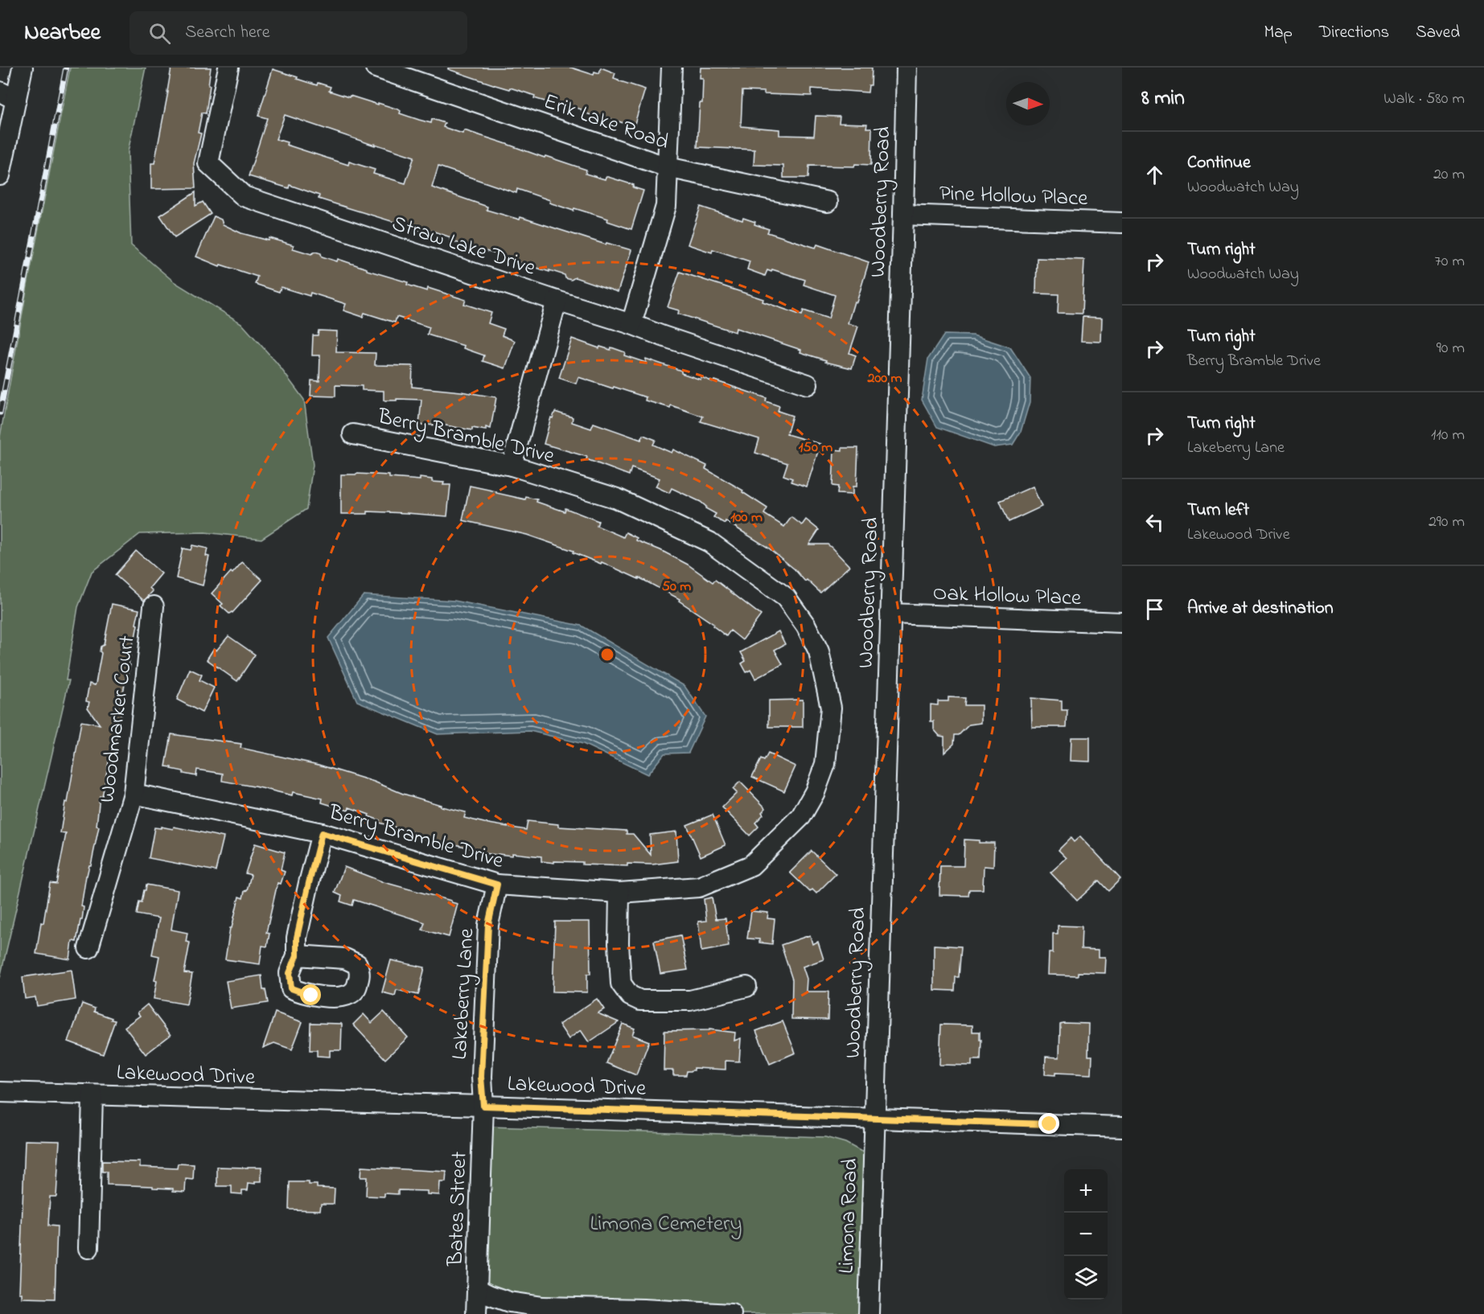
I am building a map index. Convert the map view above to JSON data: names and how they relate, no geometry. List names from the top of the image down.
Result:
{
  "streets": {
    "street": [
      "Erik Lake Road",
      "Pine Hollow Place",
      "Woodberry Road",
      "Straw Lake Drive",
      "Berry Bramble Drive",
      "Oak Hollow Place",
      "Woodmarker Court",
      "Lakeberry Lane",
      "Lakewood Drive",
      "Bates Street",
      "Limona Road"
    ]
  },
  "crossings": [
    ["Pine Hollow Place", "Woodberry Road"],
    ["Woodberry Road", "Oak Hollow Place"],
    ["Woodberry Road", "Lakewood Drive"],
    ["Woodberry Road", "Limona Road"],
    ["Berry Bramble Drive", "Woodmarker Court"],
    ["Berry Bramble Drive", "Lakeberry Lane"],
    ["Lakeberry Lane", "Lakewood Drive"],
    ["Lakeberry Lane", "Bates Street"],
    ["Lakewood Drive", "Bates Street"],
    ["Lakewood Drive", "Limona Road"]
  ],
  "parks": ["Limona Cemetery"],
  "north": "right",
  "page": {
    "header": "Nearbee",
    "search": "Search here",
    "nav": ["Map", "Directions", "Saved"],
    "heading": ["8 min", "Walk · 580 m"],
    "list": [
      ["Continue", "Woodwatch Way", "20 m"],
      ["Turn right", "Woodwatch Way", "70 m"],
      ["Turn right", "Berry Bramble Drive", "90 m"],
      ["Turn right", "Lakeberry Lane", "110 m"],
      ["Turn left", "Lakewood Drive", "290 m"],
      "Arrive at destination"
    ],
    "map_buttons": ["+", "−"]
  },
  "rings": [
    "200 m",
    "150 m",
    "100 m",
    "50 m"
  ]
}
